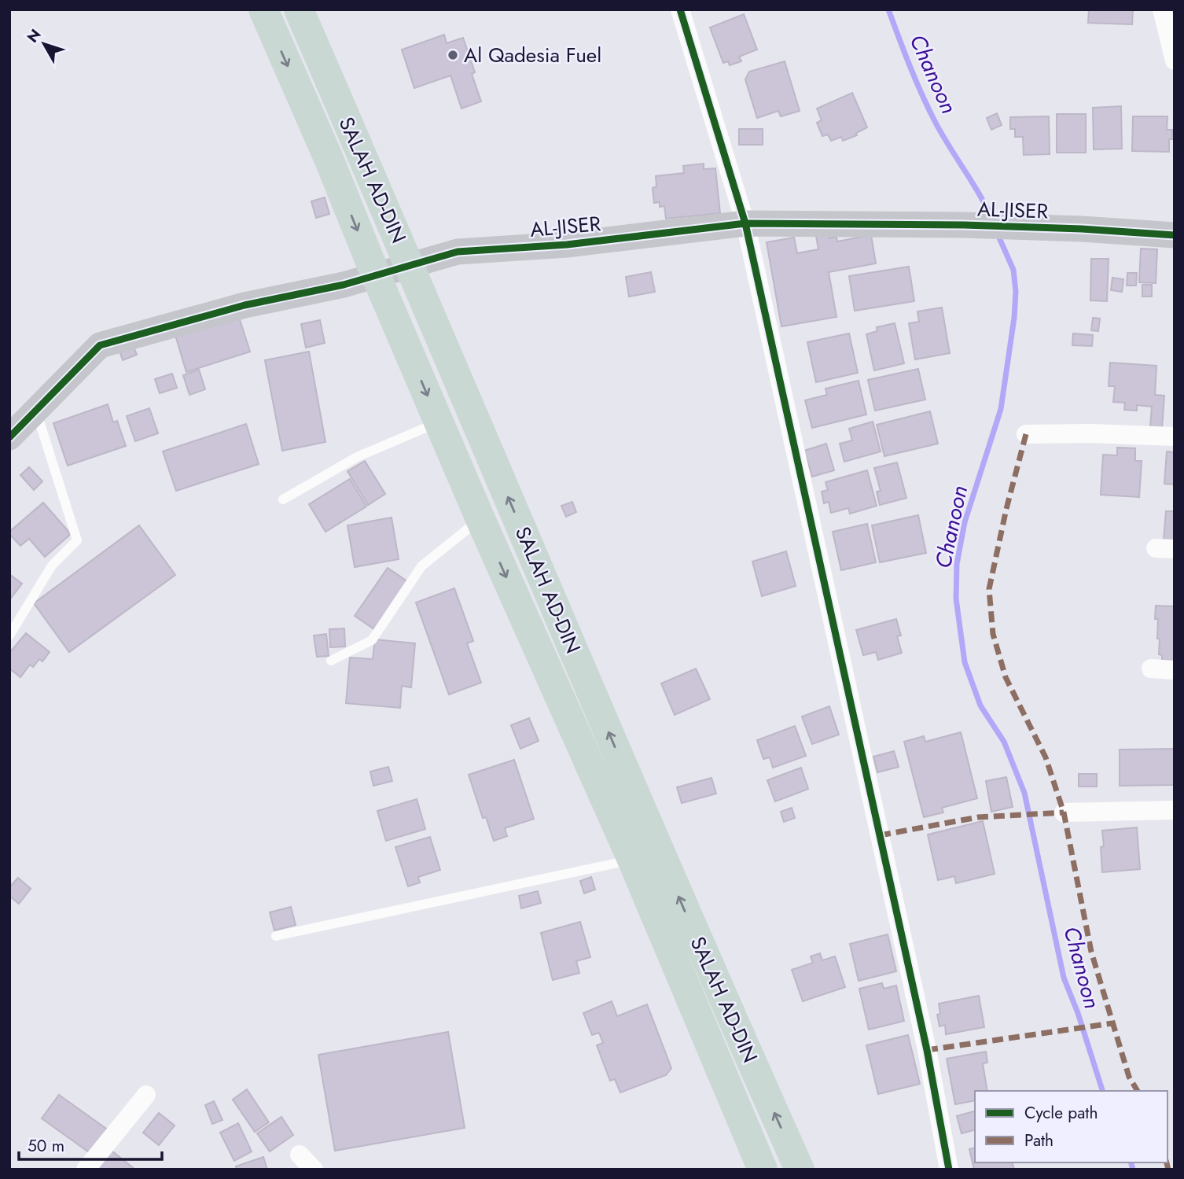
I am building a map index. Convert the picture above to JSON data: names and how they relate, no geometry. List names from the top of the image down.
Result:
{
  "streets": {
    "highway": ["SALAH AD-DIN"],
    "street": ["AL-JISER"]
  },
  "crossings": [
    ["SALAH AD-DIN", "AL-JISER"]
  ],
  "water": ["Chanoon"],
  "places": ["Al Qadesia Fuel"],
  "legend": ["Cycle path", "Path"],
  "scale_bar": "50 m",
  "north": "top left"
}
